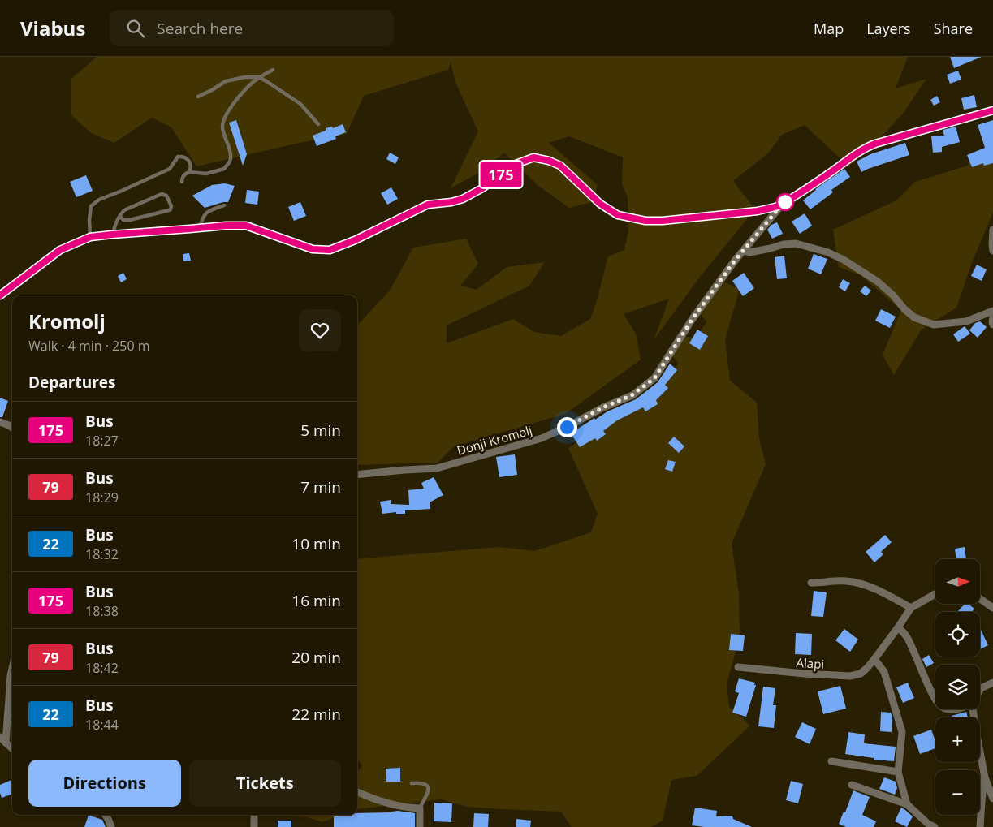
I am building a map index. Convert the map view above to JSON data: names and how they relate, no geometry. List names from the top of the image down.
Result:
{
  "streets": {
    "street": ["Donji Kromolj", "Alapi"]
  },
  "lines": ["bus line 175"],
  "north": "right",
  "page": {
    "header": "Viabus",
    "search": "Search here",
    "nav": ["Map", "Layers", "Share"],
    "on_map": "175",
    "heading": [
      ["Kromolj", "Walk · 4 min · 250 m"],
      "Departures"
    ],
    "list": [
      {
        "mark": "175",
        "name": "Bus",
        "note": "18:27",
        "value": "5 min"
      },
      {
        "mark": "79",
        "name": "Bus",
        "note": "18:29",
        "value": "7 min"
      },
      {
        "mark": "22",
        "name": "Bus",
        "note": "18:32",
        "value": "10 min"
      },
      {
        "mark": "175",
        "name": "Bus",
        "note": "18:38",
        "value": "16 min"
      },
      {
        "mark": "79",
        "name": "Bus",
        "note": "18:42",
        "value": "20 min"
      },
      {
        "mark": "22",
        "name": "Bus",
        "note": "18:44",
        "value": "22 min"
      }
    ],
    "map_buttons": ["+", "−"],
    "buttons": ["Directions", "Tickets"]
  }
}
